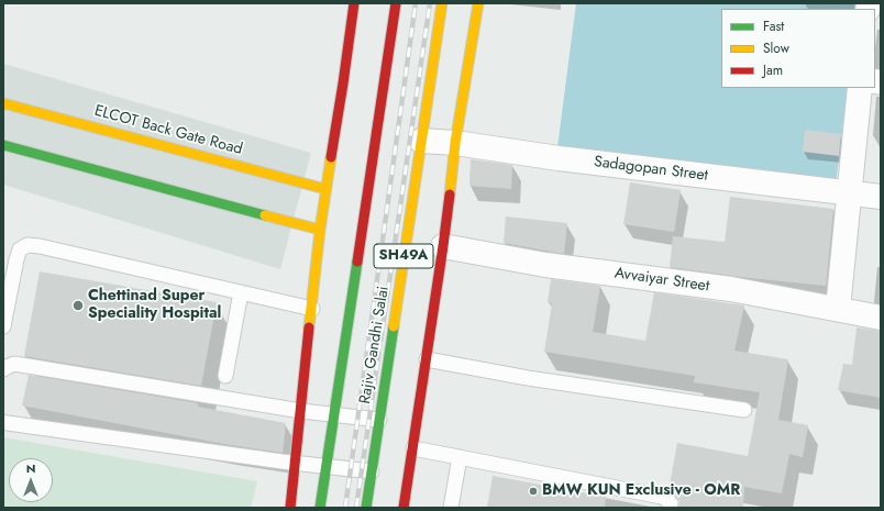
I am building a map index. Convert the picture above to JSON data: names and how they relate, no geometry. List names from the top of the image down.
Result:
{
  "streets": {
    "street": [
      "ELCOT Back Gate Road",
      "Sadagopan Street",
      "SH49A",
      "Avvaiyar Street",
      "Rajiv Gandhi Salai"
    ]
  },
  "crossings": [
    ["Sadagopan Street", "Rajiv Gandhi Salai"]
  ],
  "places": ["Chettinad Super Speciality Hospital", "BMW KUN Exclusive - OMR"],
  "legend": ["Fast", "Slow", "Jam"],
  "north": "top"
}
